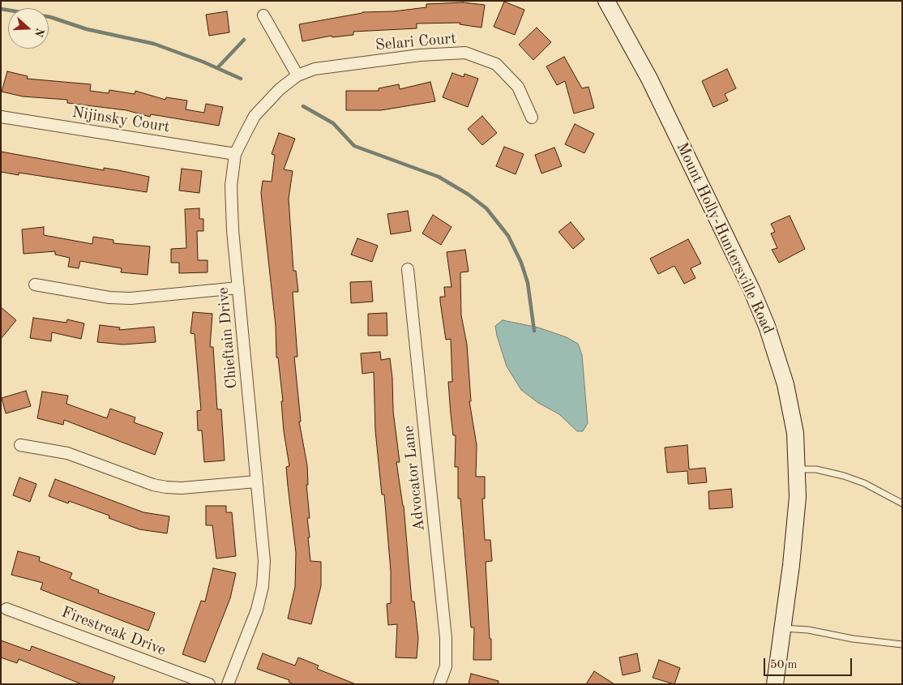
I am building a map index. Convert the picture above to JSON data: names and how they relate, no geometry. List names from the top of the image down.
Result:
{
  "streets": {
    "main road": ["Mount Holly-Huntersville Road"],
    "street": [
      "Selari Court",
      "Nijinsky Court",
      "Chieftain Drive",
      "Advocator Lane",
      "Firestreak Drive"
    ]
  },
  "crossings": [
    ["Selari Court", "Chieftain Drive"],
    ["Nijinsky Court", "Chieftain Drive"]
  ],
  "scale_bar": "50 m",
  "north": "right"
}
